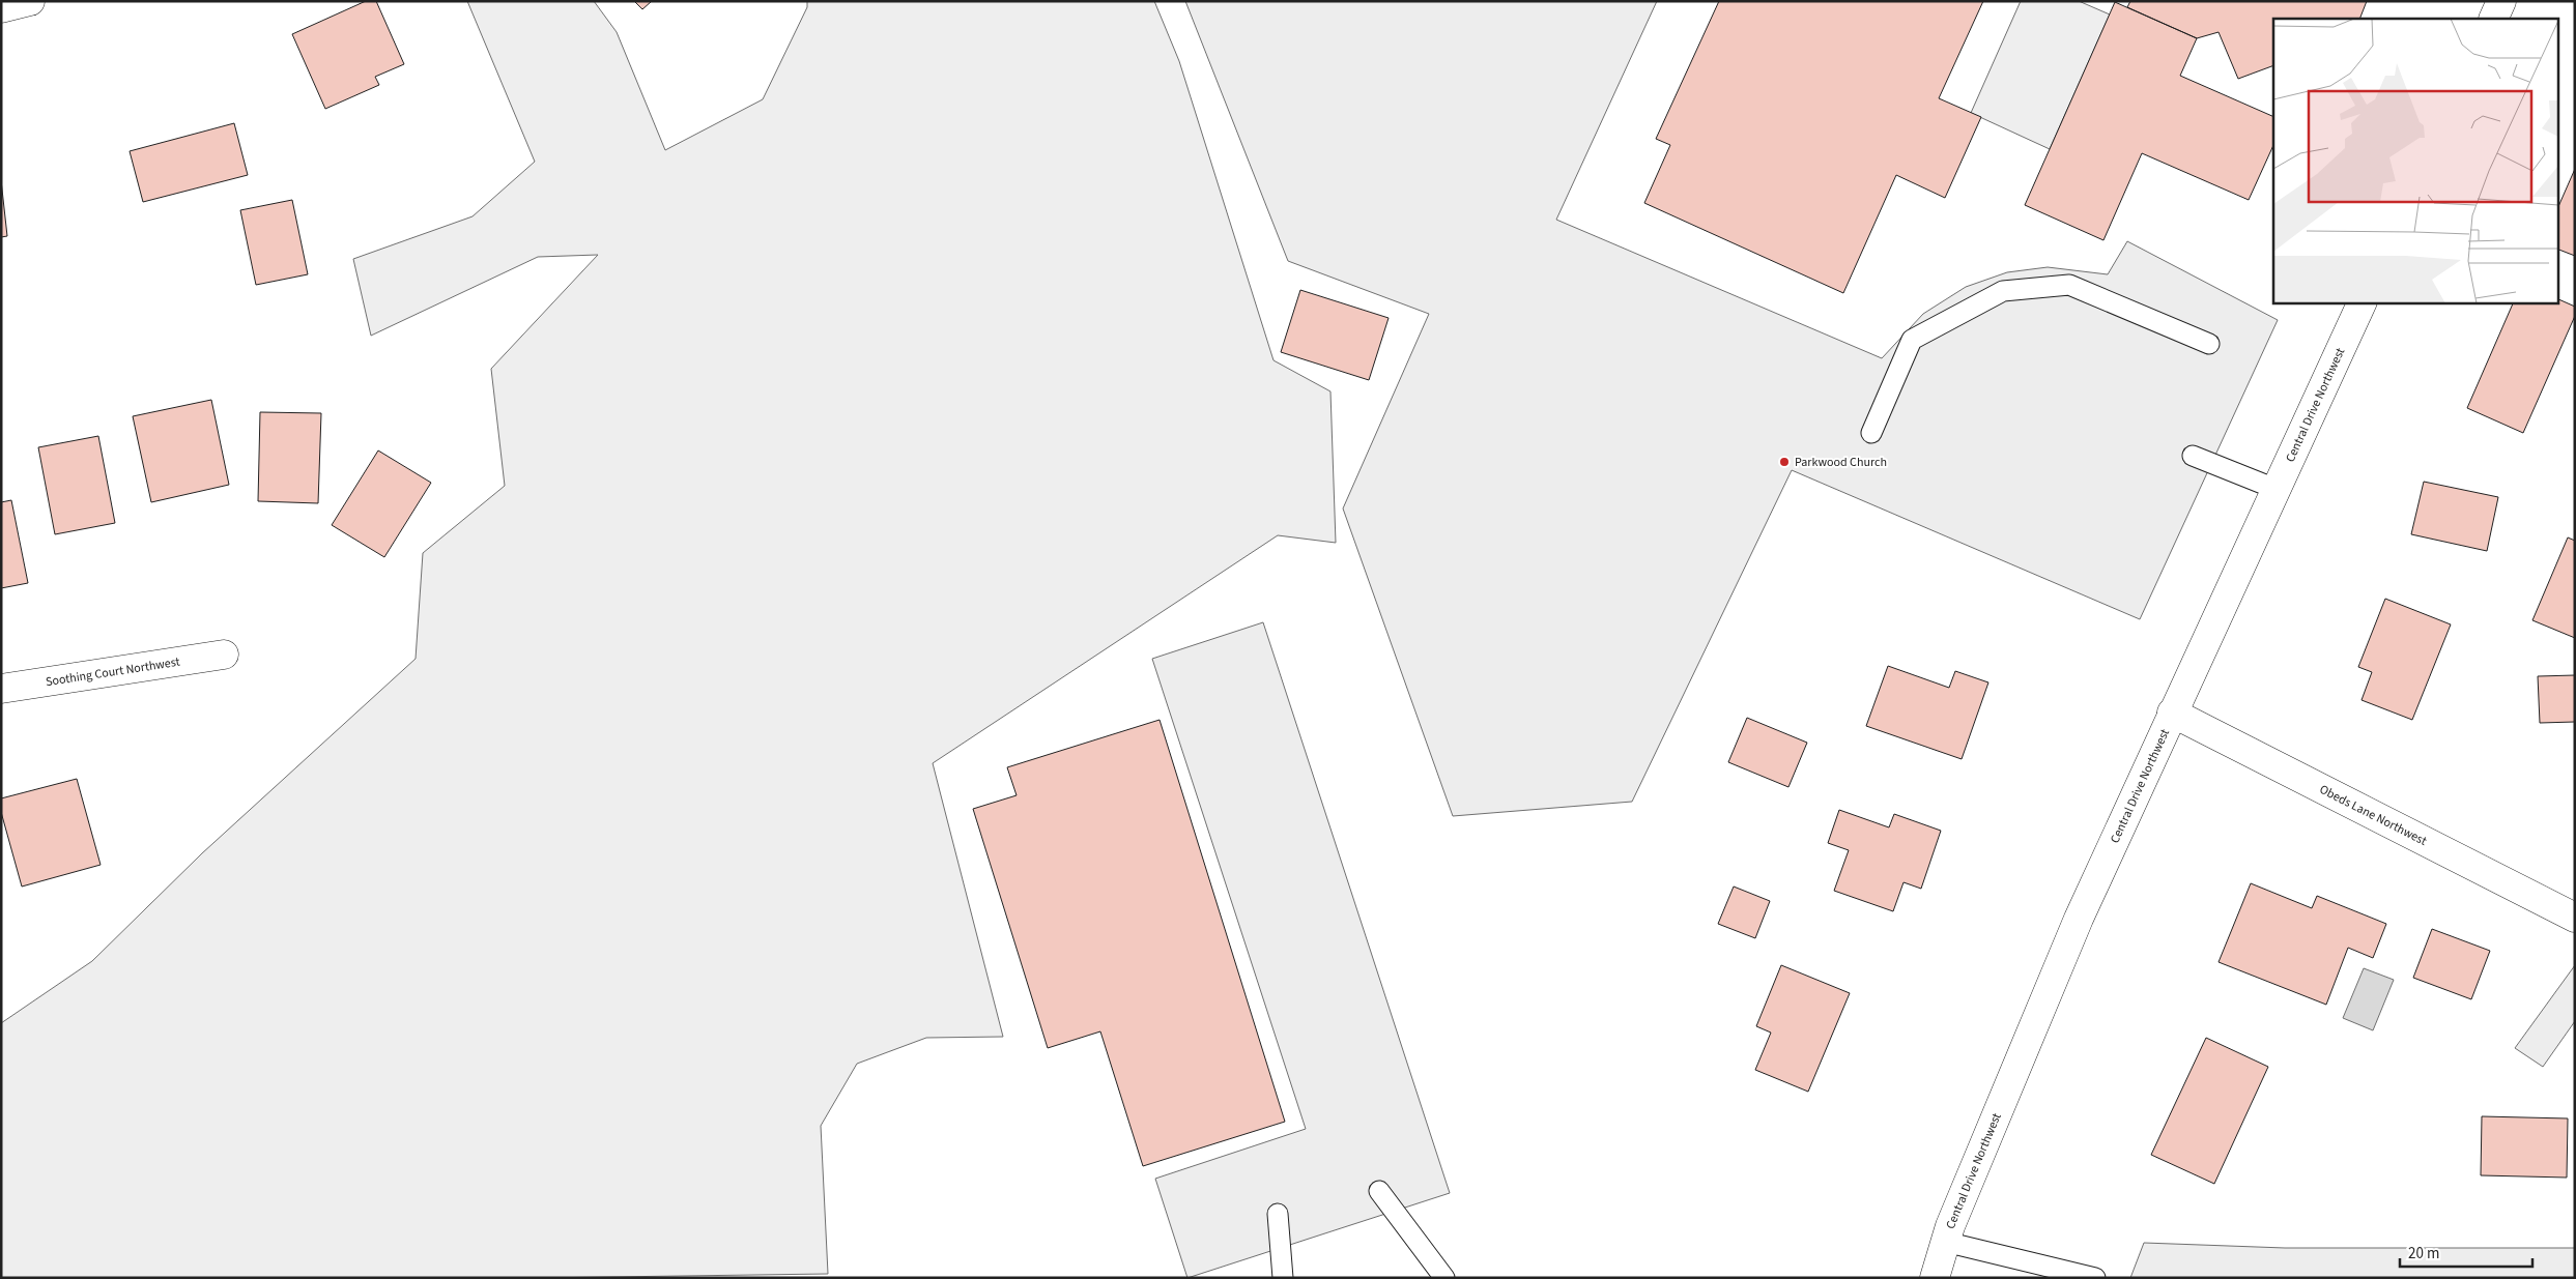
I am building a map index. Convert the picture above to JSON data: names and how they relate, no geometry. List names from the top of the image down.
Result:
{
  "streets": {
    "street": ["Central Drive Northwest", "Soothing Court Northwest", "Obeds Lane Northwest"]
  },
  "crossings": [
    ["Central Drive Northwest", "Obeds Lane Northwest"]
  ],
  "places": ["Parkwood Church"],
  "scale_bar": "20 m"
}
